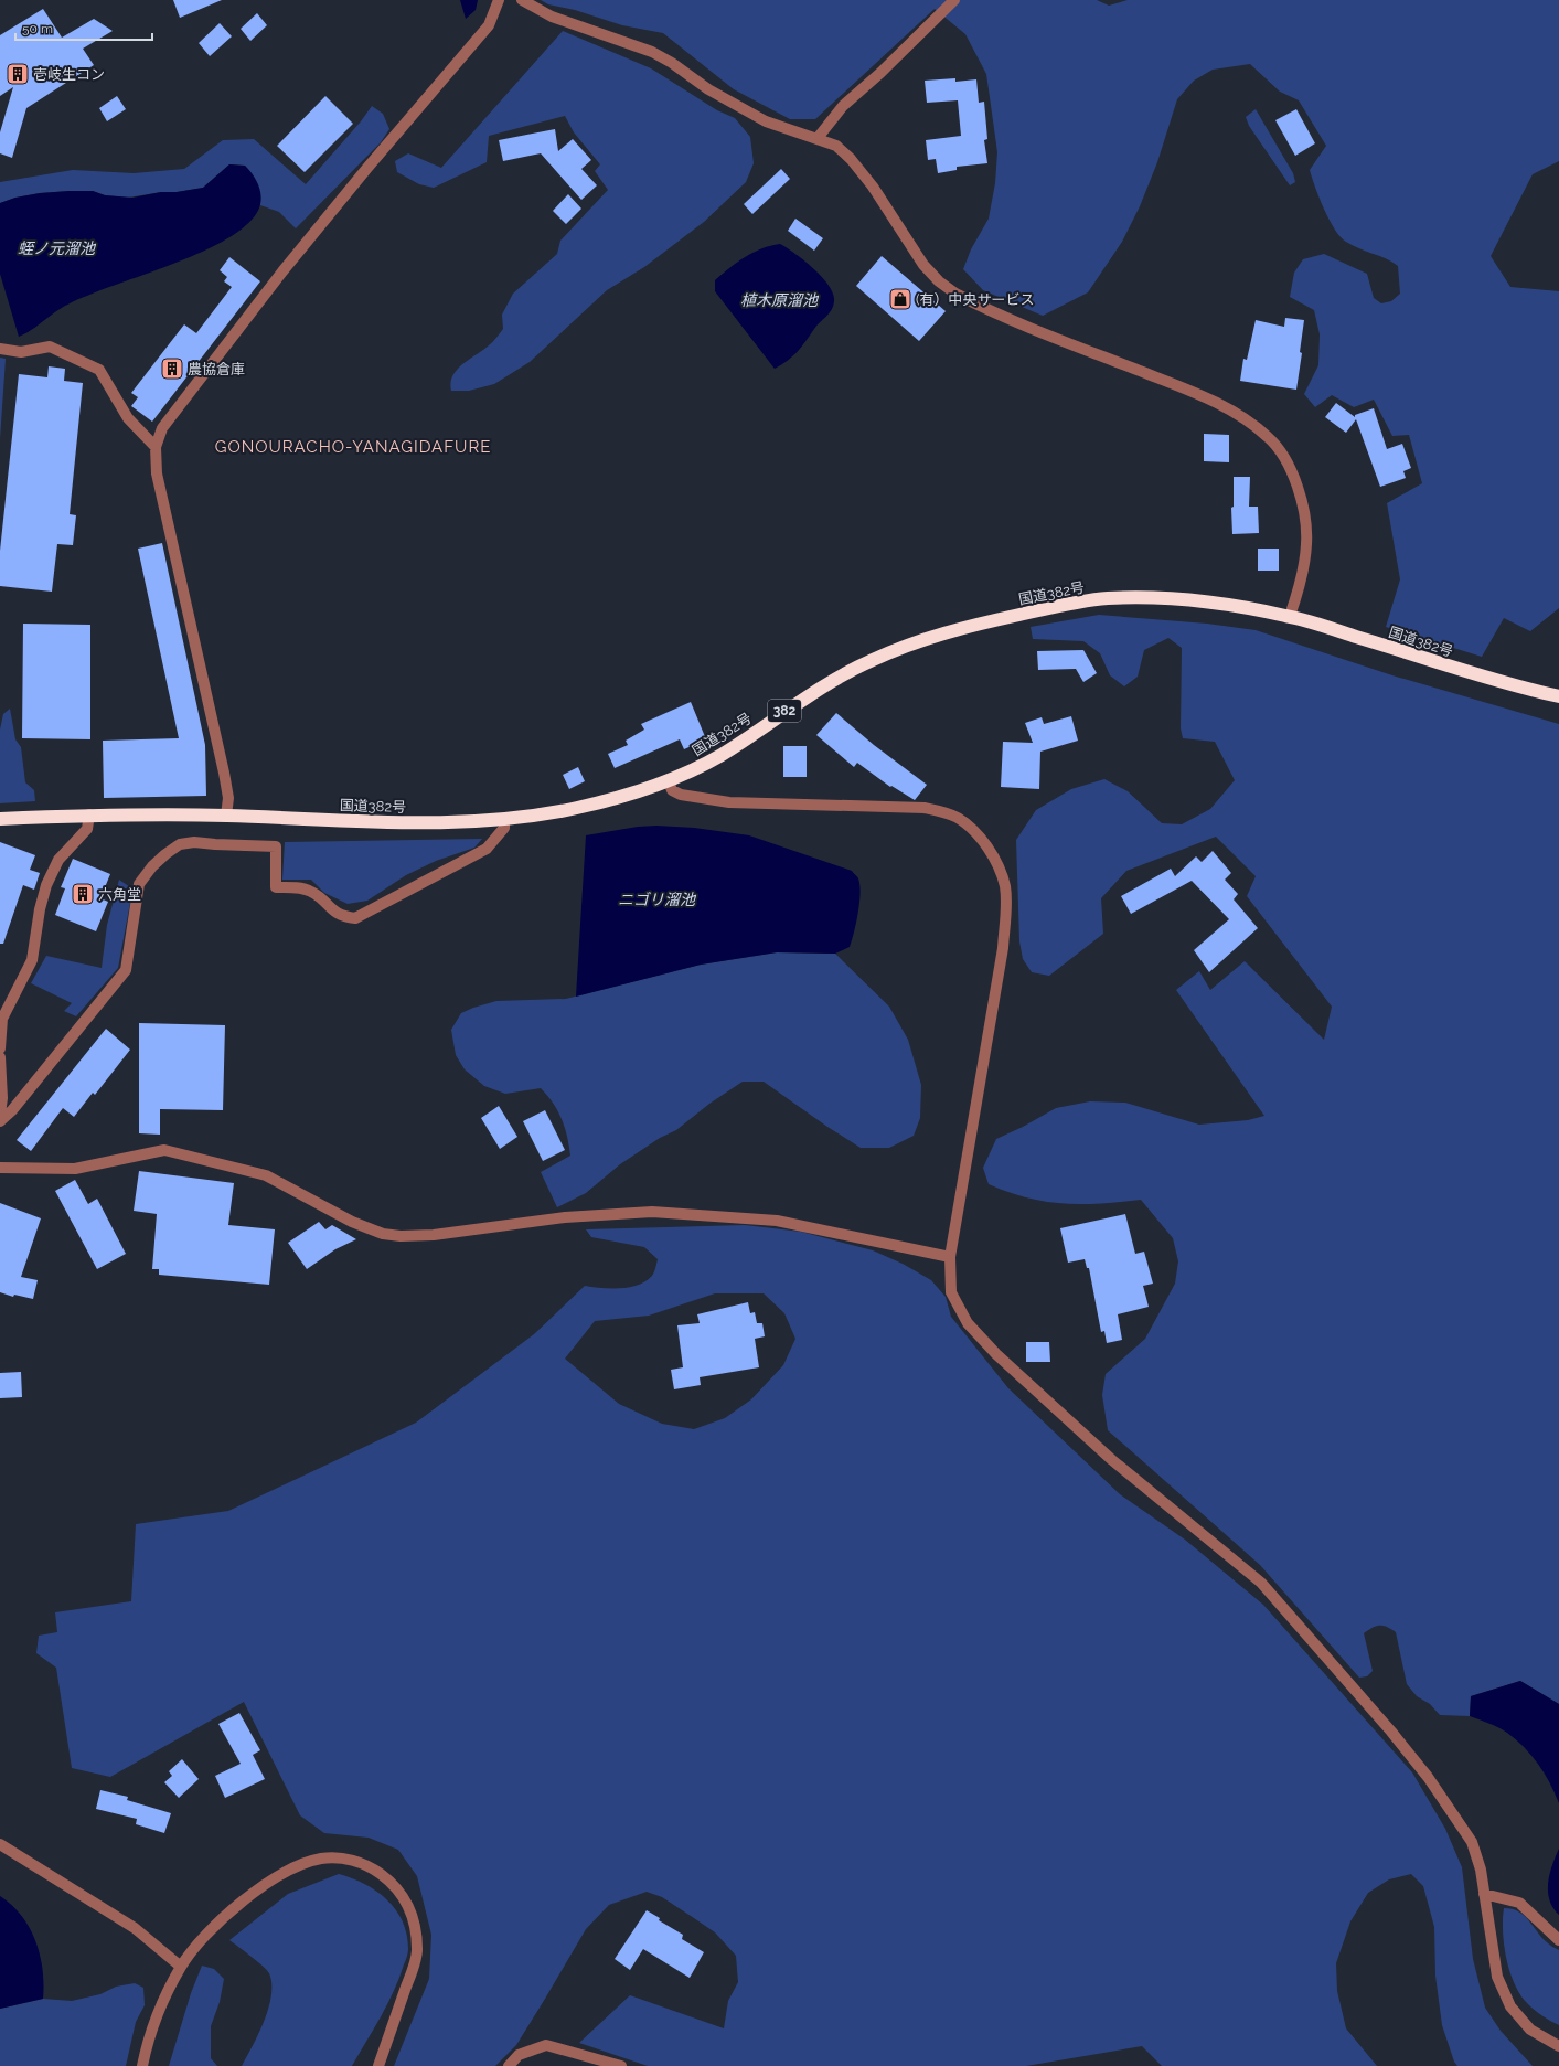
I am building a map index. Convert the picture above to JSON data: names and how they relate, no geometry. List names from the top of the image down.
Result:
{
  "streets": {
    "highway": ["国道382号", "382"]
  },
  "districts": ["GONOURACHO-YANAGIDAFURE"],
  "water": ["蛭ノ元溜池", "植木原溜池", "ニゴリ溜池"],
  "places": {
    "building": ["壱岐生コン", "農協倉庫", "六角堂"],
    "shop": ["(有）中央サービス"]
  },
  "scale_bar": "50 m"
}
